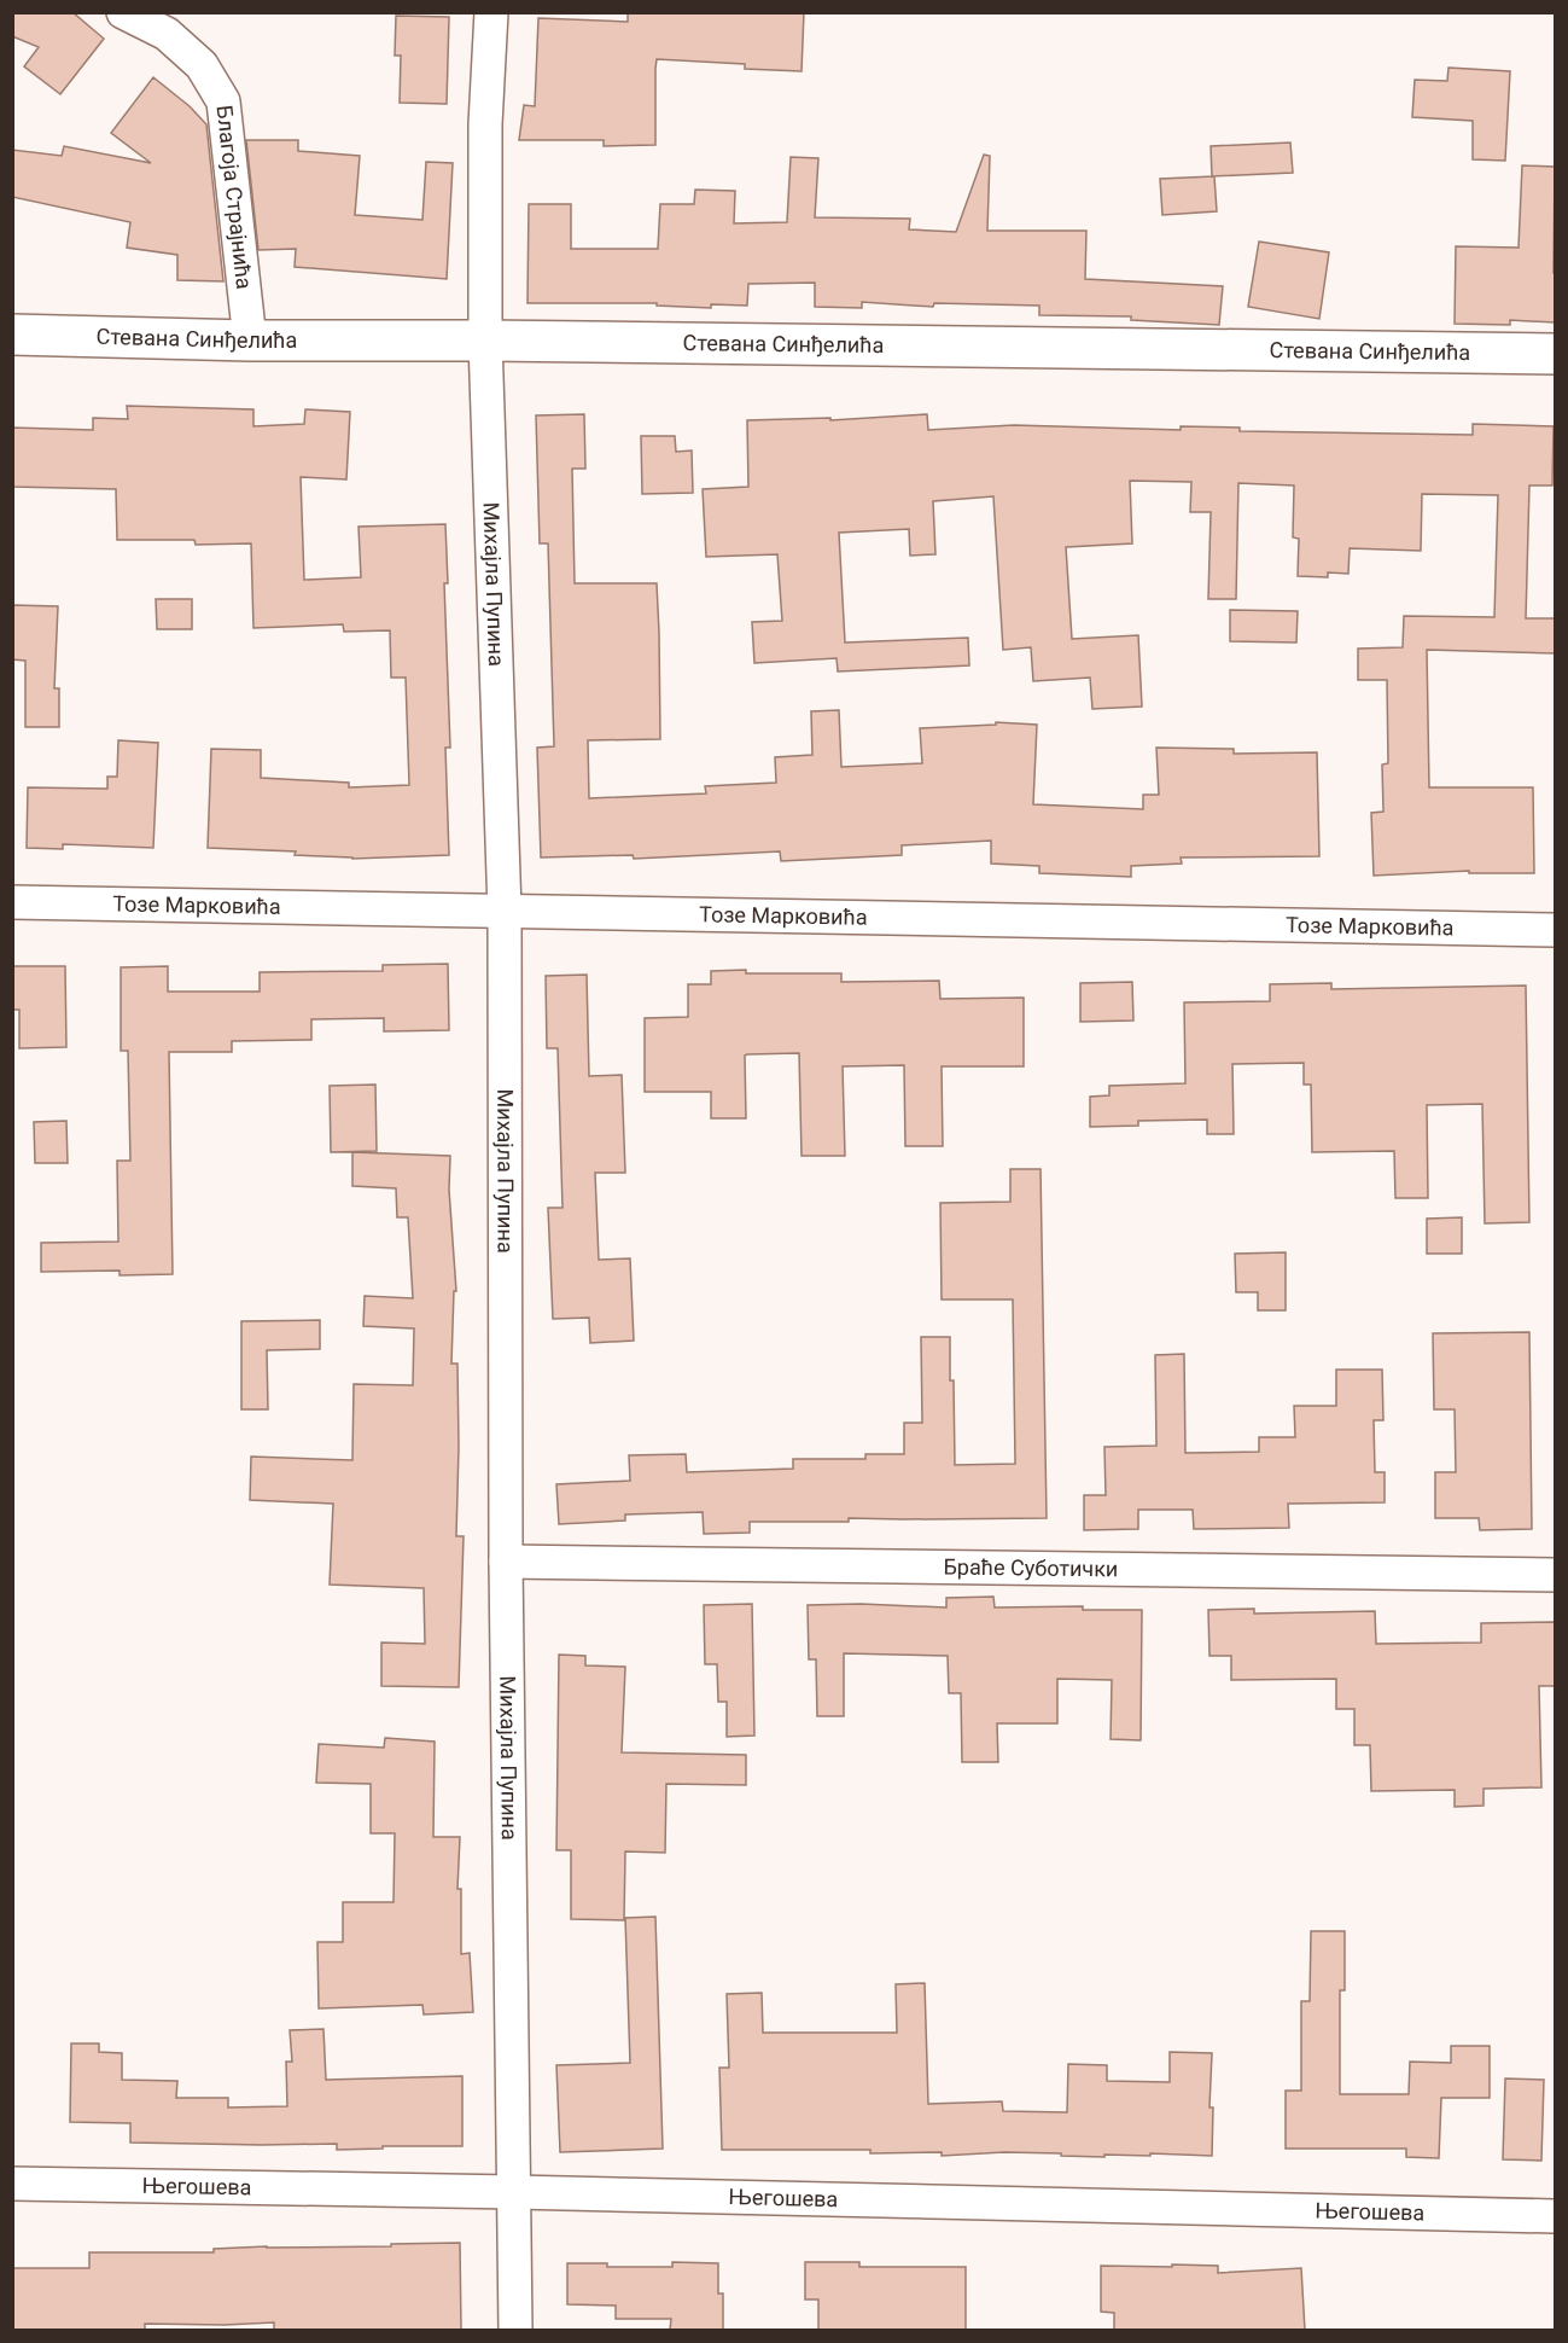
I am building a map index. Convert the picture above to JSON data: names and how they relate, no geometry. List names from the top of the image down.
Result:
{
  "streets": {
    "street": [
      "Благоја Страјнића",
      "Стевана Синђелића",
      "Михајла Пупина",
      "Тозе Марковића",
      "Браће Суботички",
      "Његошева"
    ]
  },
  "crossings": [
    ["Благоја Страјнића", "Стевана Синђелића"],
    ["Стевана Синђелића", "Михајла Пупина"],
    ["Михајла Пупина", "Тозе Марковића"],
    ["Михајла Пупина", "Браће Суботички"],
    ["Михајла Пупина", "Његошева"]
  ]
}
